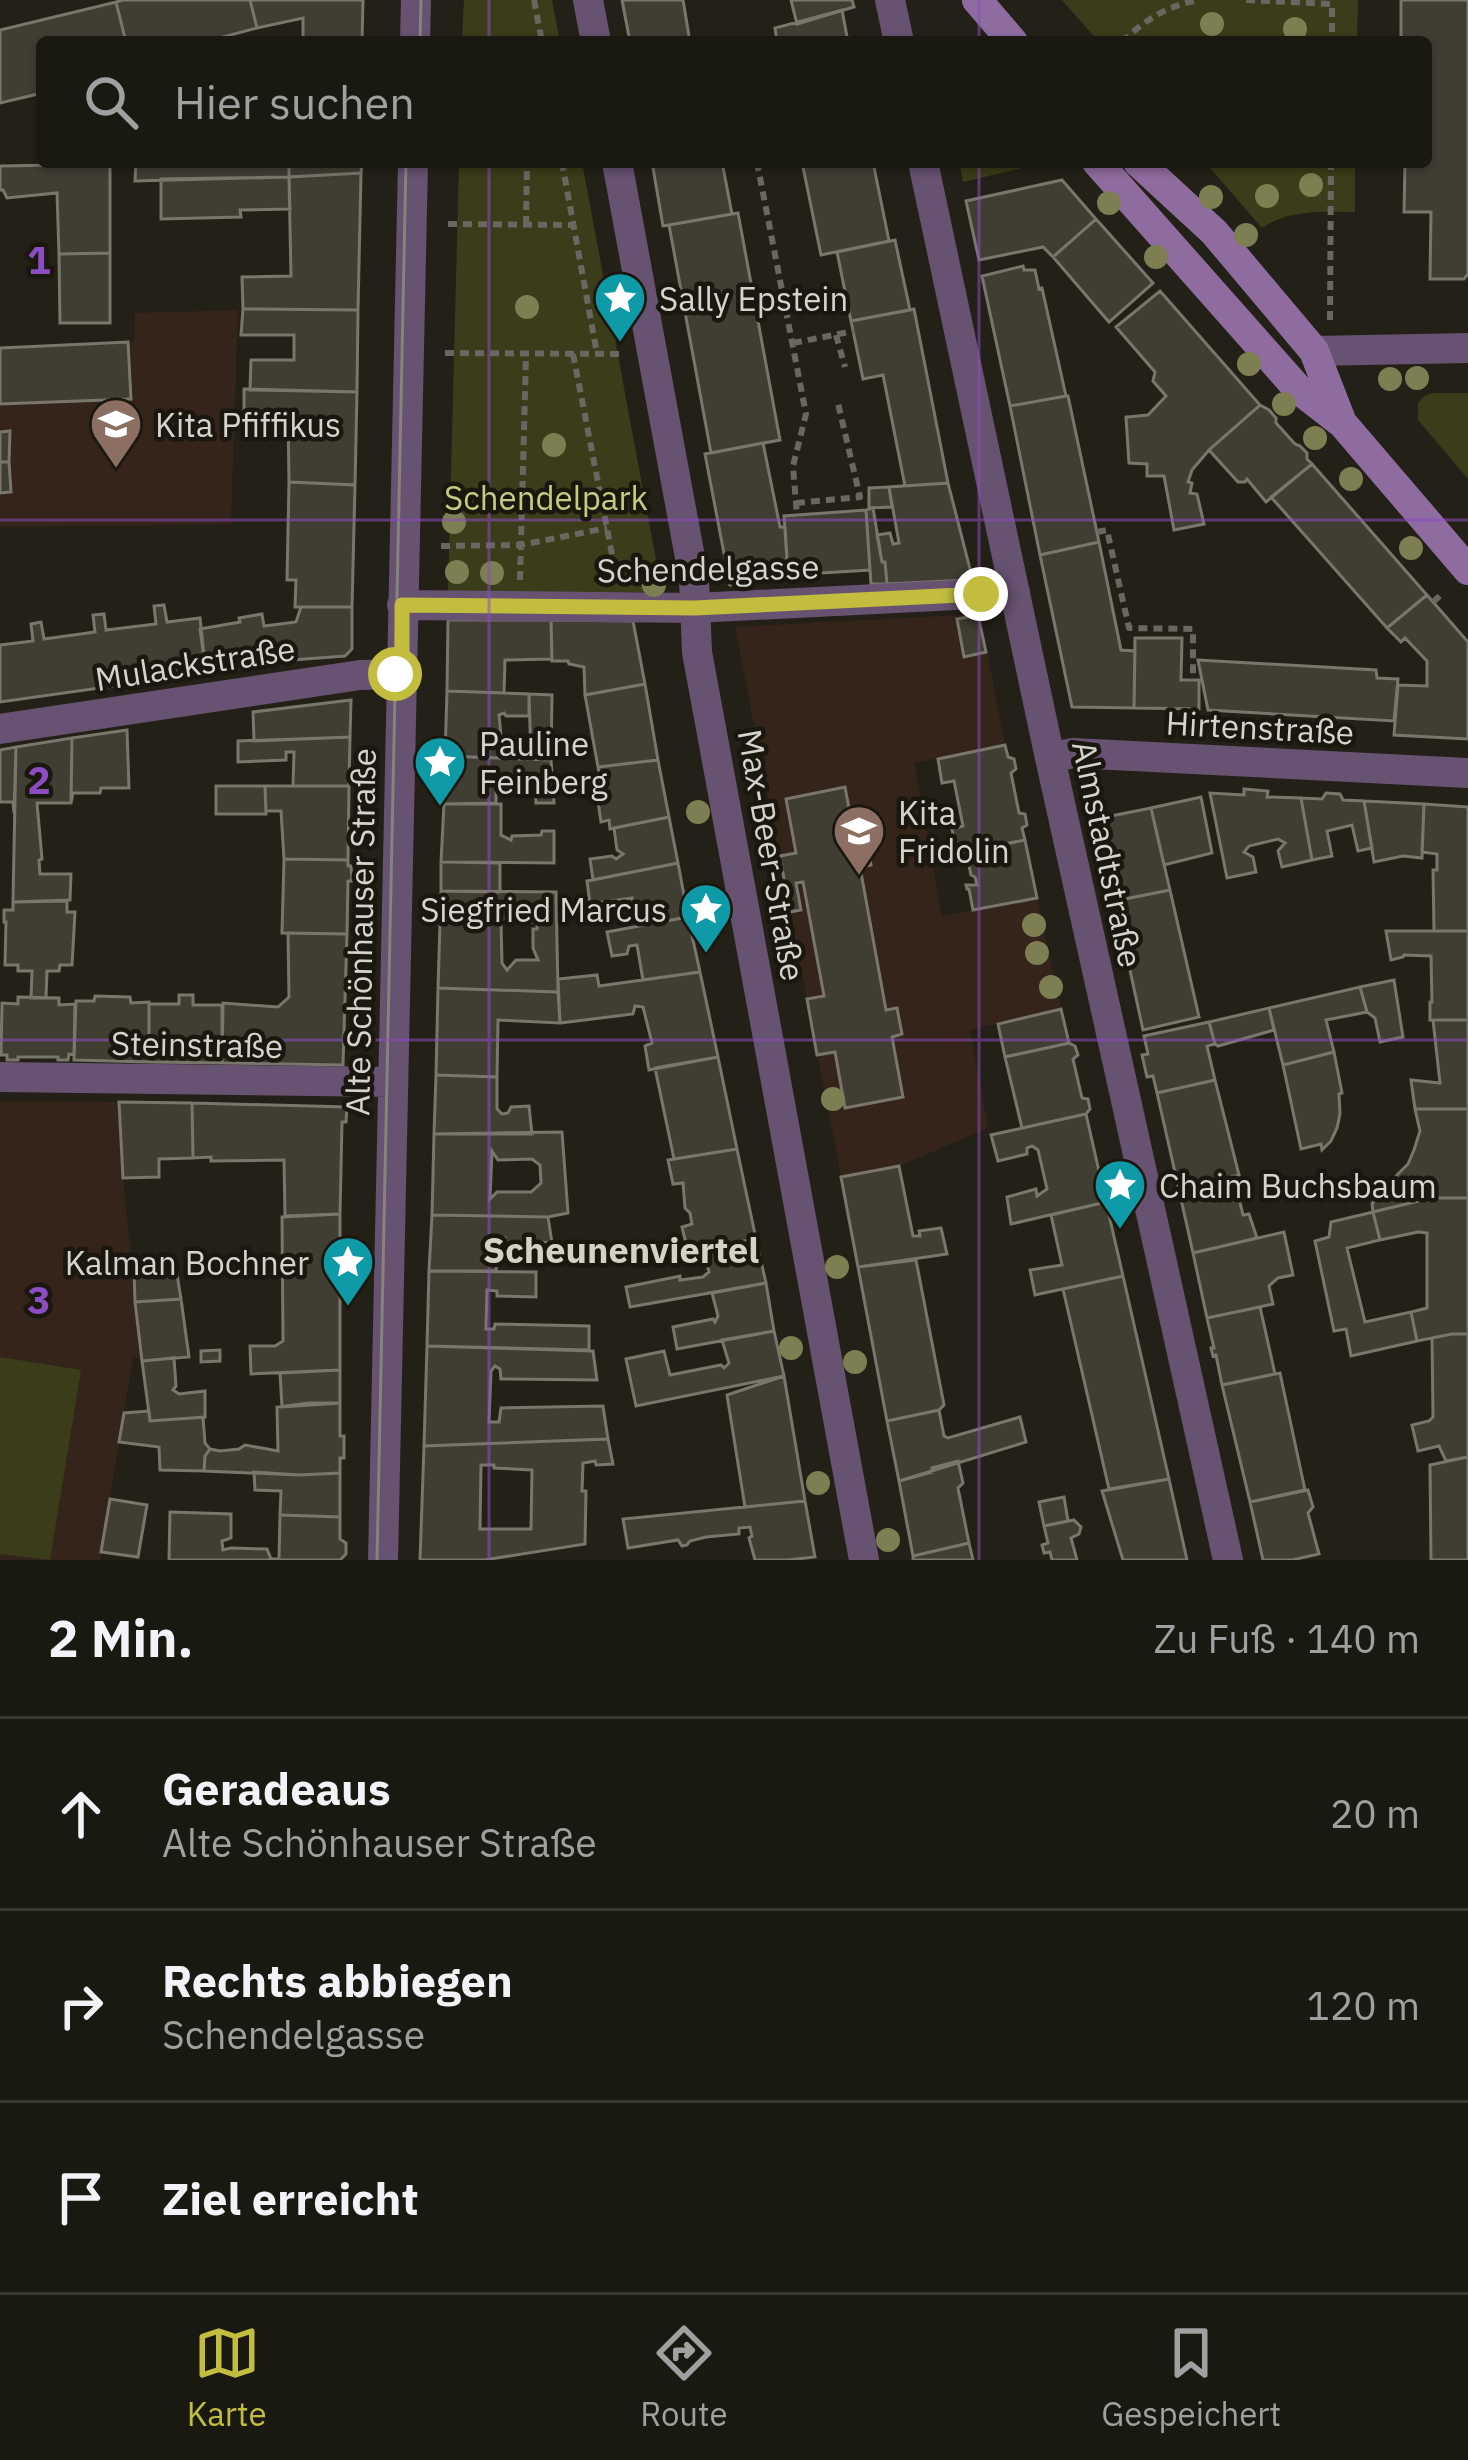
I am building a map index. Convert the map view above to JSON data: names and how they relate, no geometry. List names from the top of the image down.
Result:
{
  "streets": {
    "street": [
      "Schendelgasse",
      "Mulackstraße",
      "Hirtenstraße",
      "Almstadtstraße",
      "Max-Beer-Straße",
      "Alte Schönhauser Straße",
      "Steinstraße"
    ]
  },
  "crossings": [
    ["Schendelgasse", "Almstadtstraße"],
    ["Schendelgasse", "Max-Beer-Straße"],
    ["Schendelgasse", "Alte Schönhauser Straße"],
    ["Mulackstraße", "Alte Schönhauser Straße"],
    ["Hirtenstraße", "Almstadtstraße"],
    ["Alte Schönhauser Straße", "Steinstraße"]
  ],
  "districts": ["Scheunenviertel"],
  "parks": ["Schendelpark"],
  "places": {
    "place": [
      "Sally Epstein",
      "Pauline Feinberg",
      "Siegfried Marcus",
      "Chaim Buchsbaum",
      "Kalman Bochner"
    ],
    "school or university": ["Kita Pfiffikus", "Kita Fridolin"]
  },
  "page": {
    "search": "Hier suchen",
    "heading": ["2 Min.", "Zu Fuß · 140 m"],
    "list": [
      ["Geradeaus", "Alte Schönhauser Straße", "20 m"],
      ["Rechts abbiegen", "Schendelgasse", "120 m"],
      "Ziel erreicht"
    ],
    "nav": ["Karte", "Route", "Gespeichert"]
  },
  "grid": {
    "rows": ["1", "2", "3"]
  }
}
